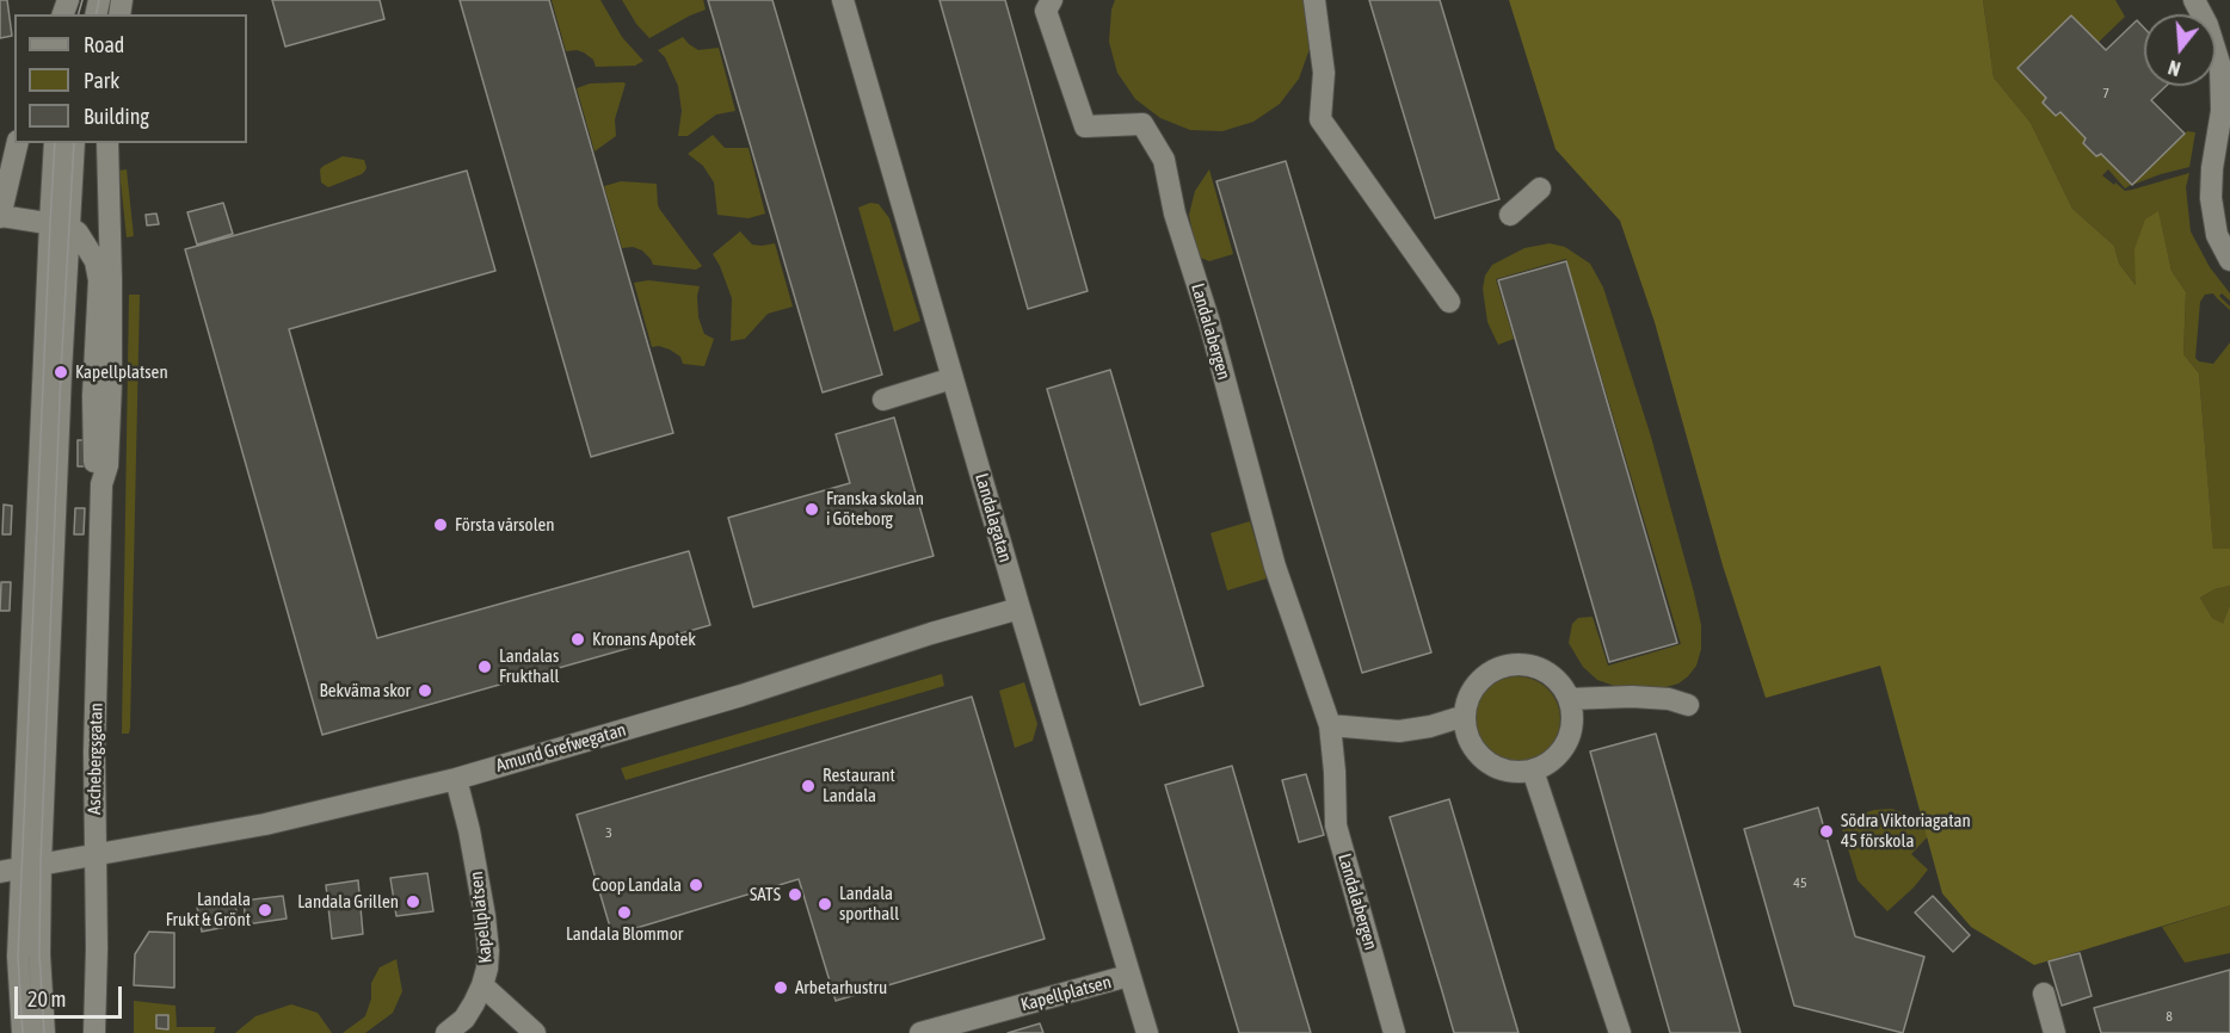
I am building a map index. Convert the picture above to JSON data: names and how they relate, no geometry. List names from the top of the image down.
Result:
{
  "streets": {
    "street": [
      "Landalabergen",
      "Landalagatan",
      "Amund Grefwegatan",
      "Aschebergsgatan",
      "Kapellplatsen"
    ]
  },
  "crossings": [
    ["Landalagatan", "Amund Grefwegatan"],
    ["Landalagatan", "Kapellplatsen"],
    ["Amund Grefwegatan", "Aschebergsgatan"],
    ["Amund Grefwegatan", "Kapellplatsen"]
  ],
  "places": [
    "Kapellplatsen",
    "Franska skolan i Göteborg",
    "Första vårsolen",
    "Kronans Apotek",
    "Landalas Frukthall",
    "Bekväma skor",
    "Restaurant Landala",
    "Södra Viktoriagatan 45 förskola",
    "Coop Landala",
    "SATS",
    "Landala Grillen",
    "Landala sporthall",
    "Landala Frukt & Grönt",
    "Landala Blommor",
    "Arbetarhustru"
  ],
  "house_numbers": [
    "7",
    "3",
    "45",
    "8"
  ],
  "legend": ["Road", "Park", "Building"],
  "scale_bar": "20 m",
  "north": "bottom"
}
